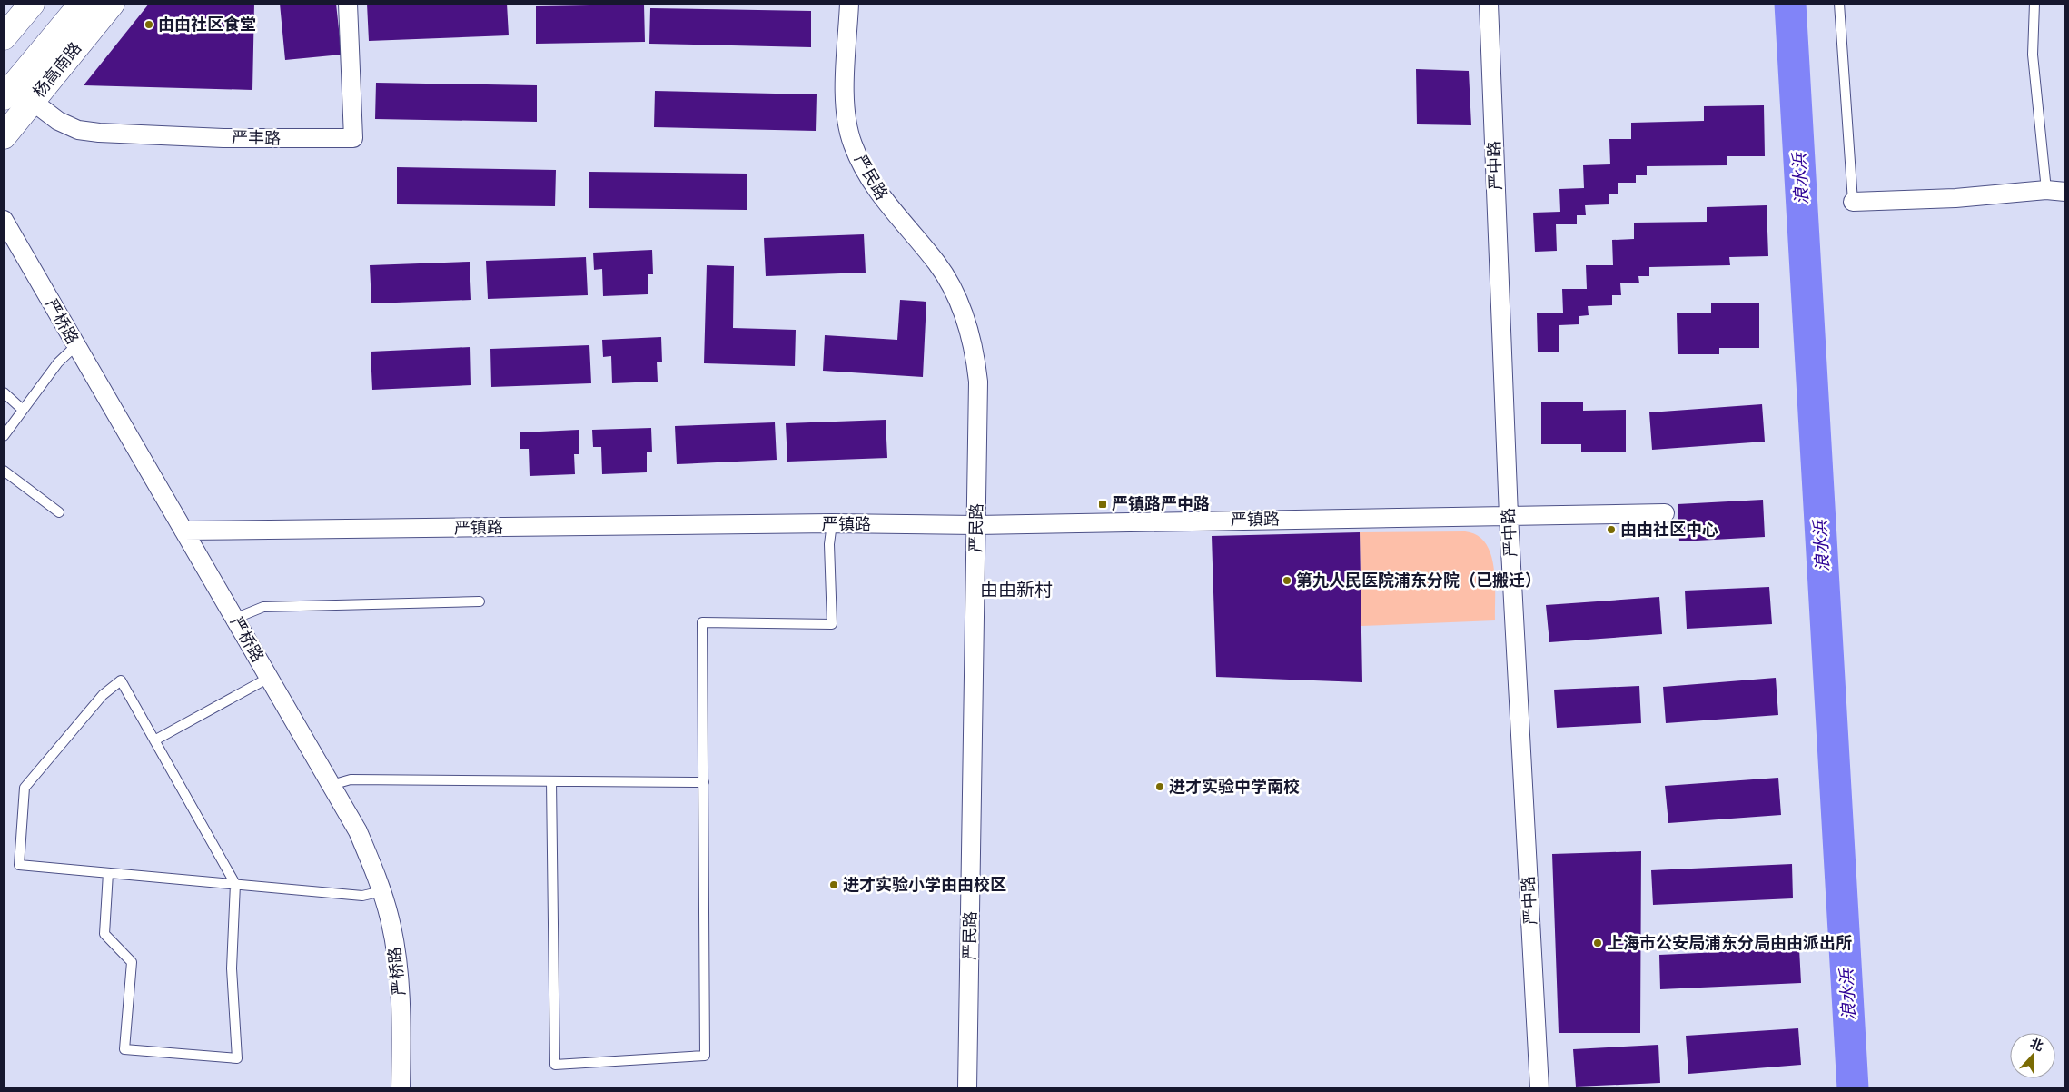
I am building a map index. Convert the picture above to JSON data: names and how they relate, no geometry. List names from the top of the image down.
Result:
{
  "streets": {
    "main road": ["杨高南路"],
    "street": [
      "严丰路",
      "严中路",
      "严民路",
      "严桥路",
      "严镇路"
    ]
  },
  "crossings": [
    ["杨高南路", "严丰路"],
    ["严中路", "严镇路"],
    ["严民路", "严镇路"],
    ["严桥路", "严镇路"]
  ],
  "districts": ["由由新村"],
  "water": ["浪水浜"],
  "places": {
    "other": [
      "由由社区食堂",
      "由由社区中心",
      "第九人民医院浦东分院（已搬迁）",
      "进才实验中学南校",
      "进才实验小学由由校区",
      "上海市公安局浦东分局由由派出所"
    ],
    "transit": ["严镇路严中路"]
  },
  "north": "top"
}
